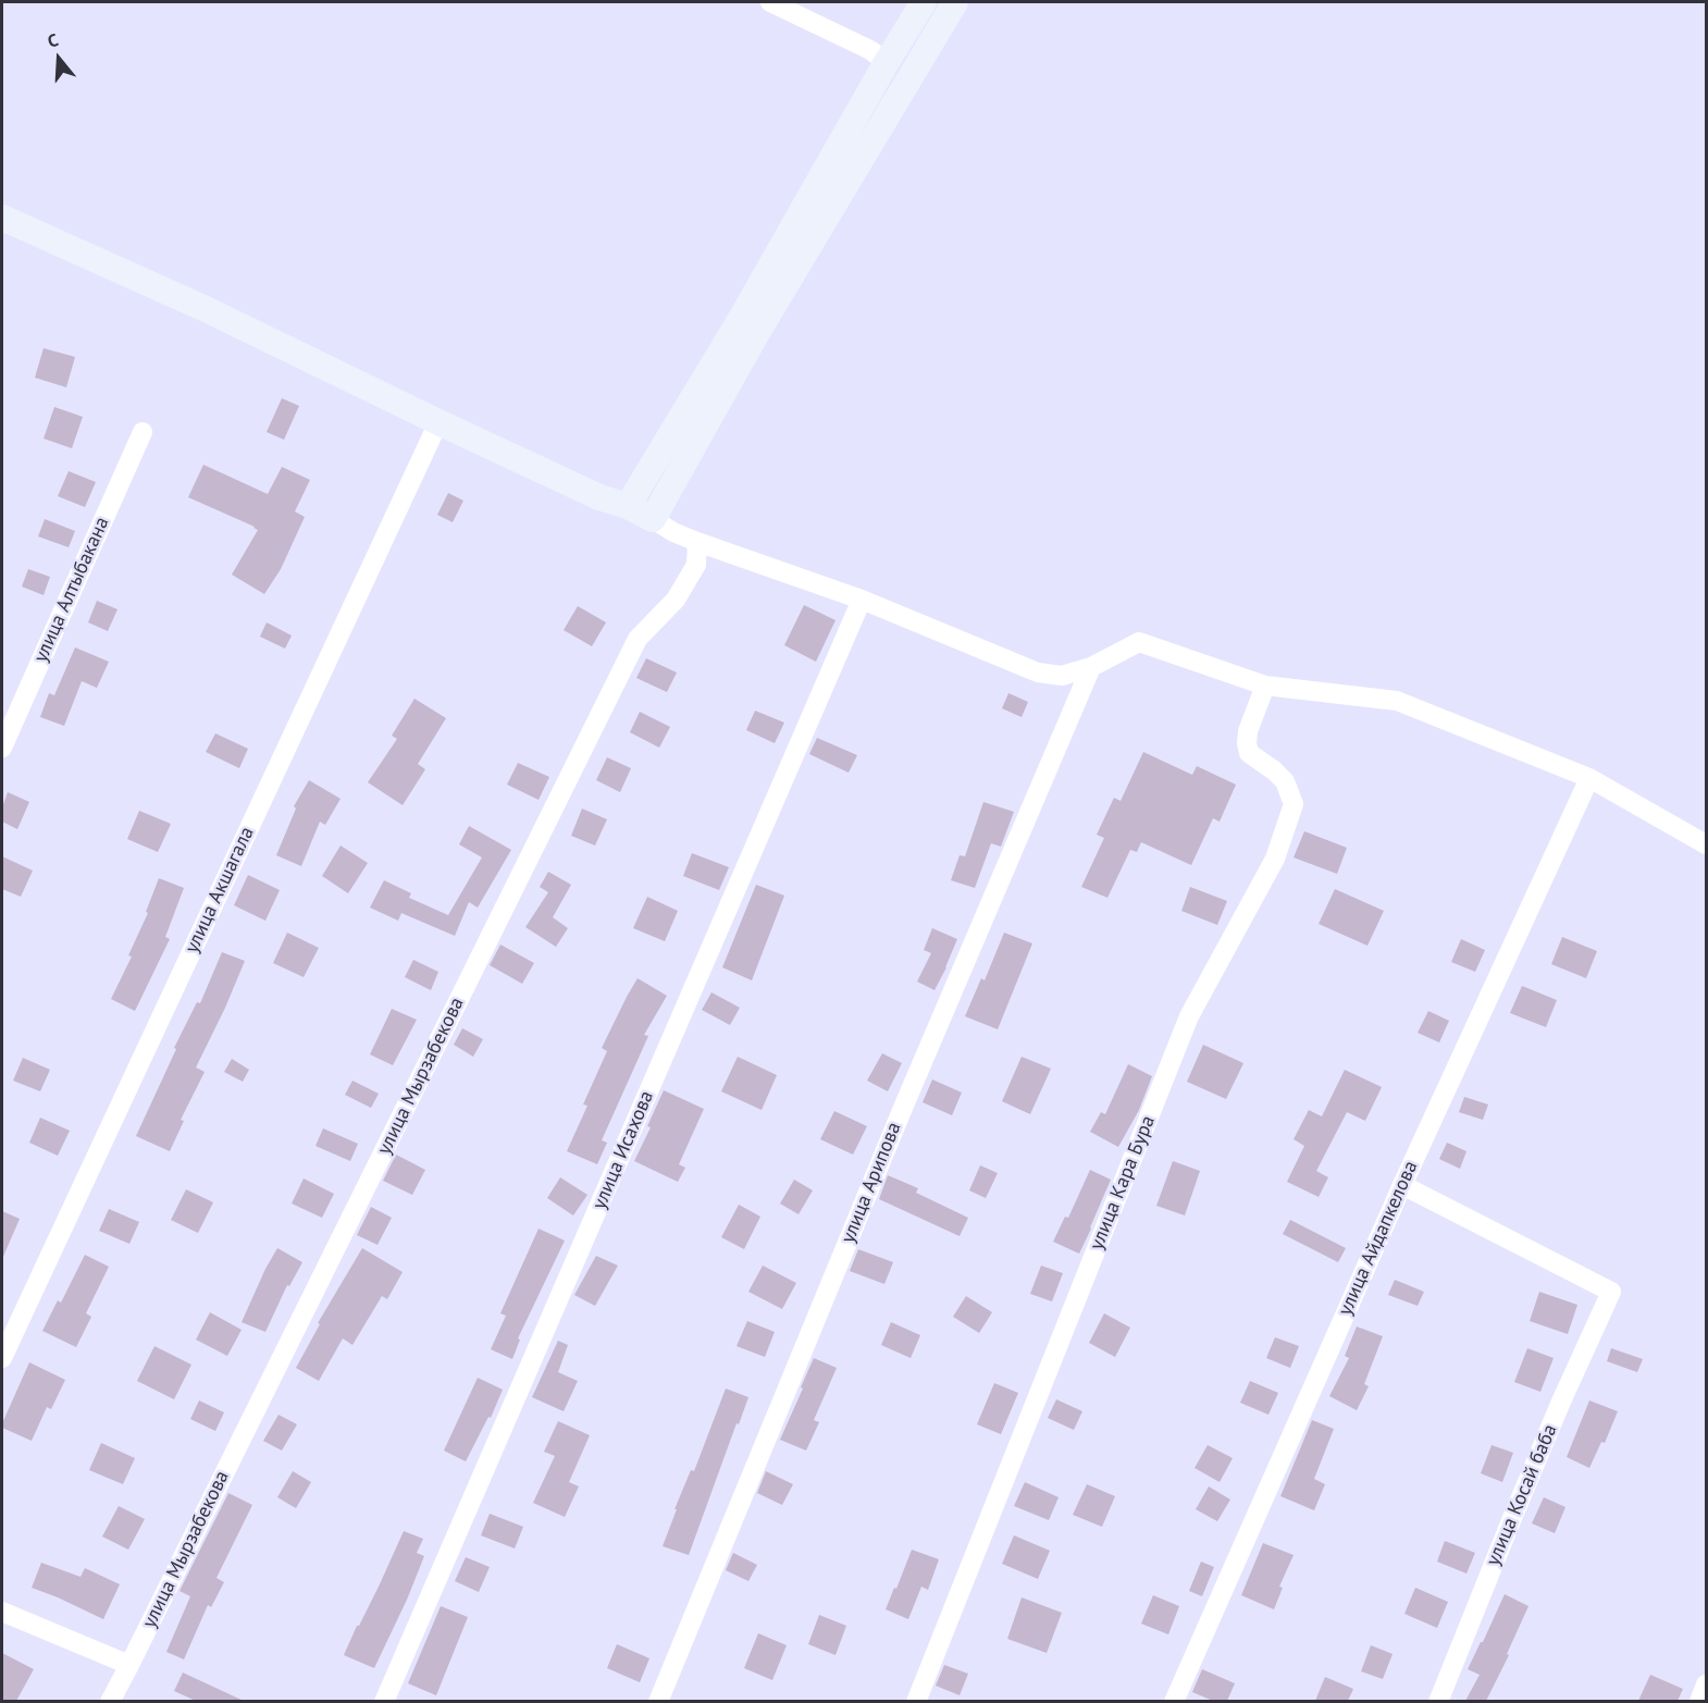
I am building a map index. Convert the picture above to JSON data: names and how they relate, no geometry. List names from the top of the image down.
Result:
{
  "streets": {
    "street": [
      "улица Алтыбакана",
      "улица Акшагала",
      "улица Мырзабекова",
      "улица Исахова",
      "улица Арипова",
      "улица Кара Бура",
      "улица Айдапкелова",
      "улица Косай баба"
    ]
  },
  "crossings": [
    ["улица Айдапкелова", "улица Косай баба"]
  ],
  "north": "top"
}
